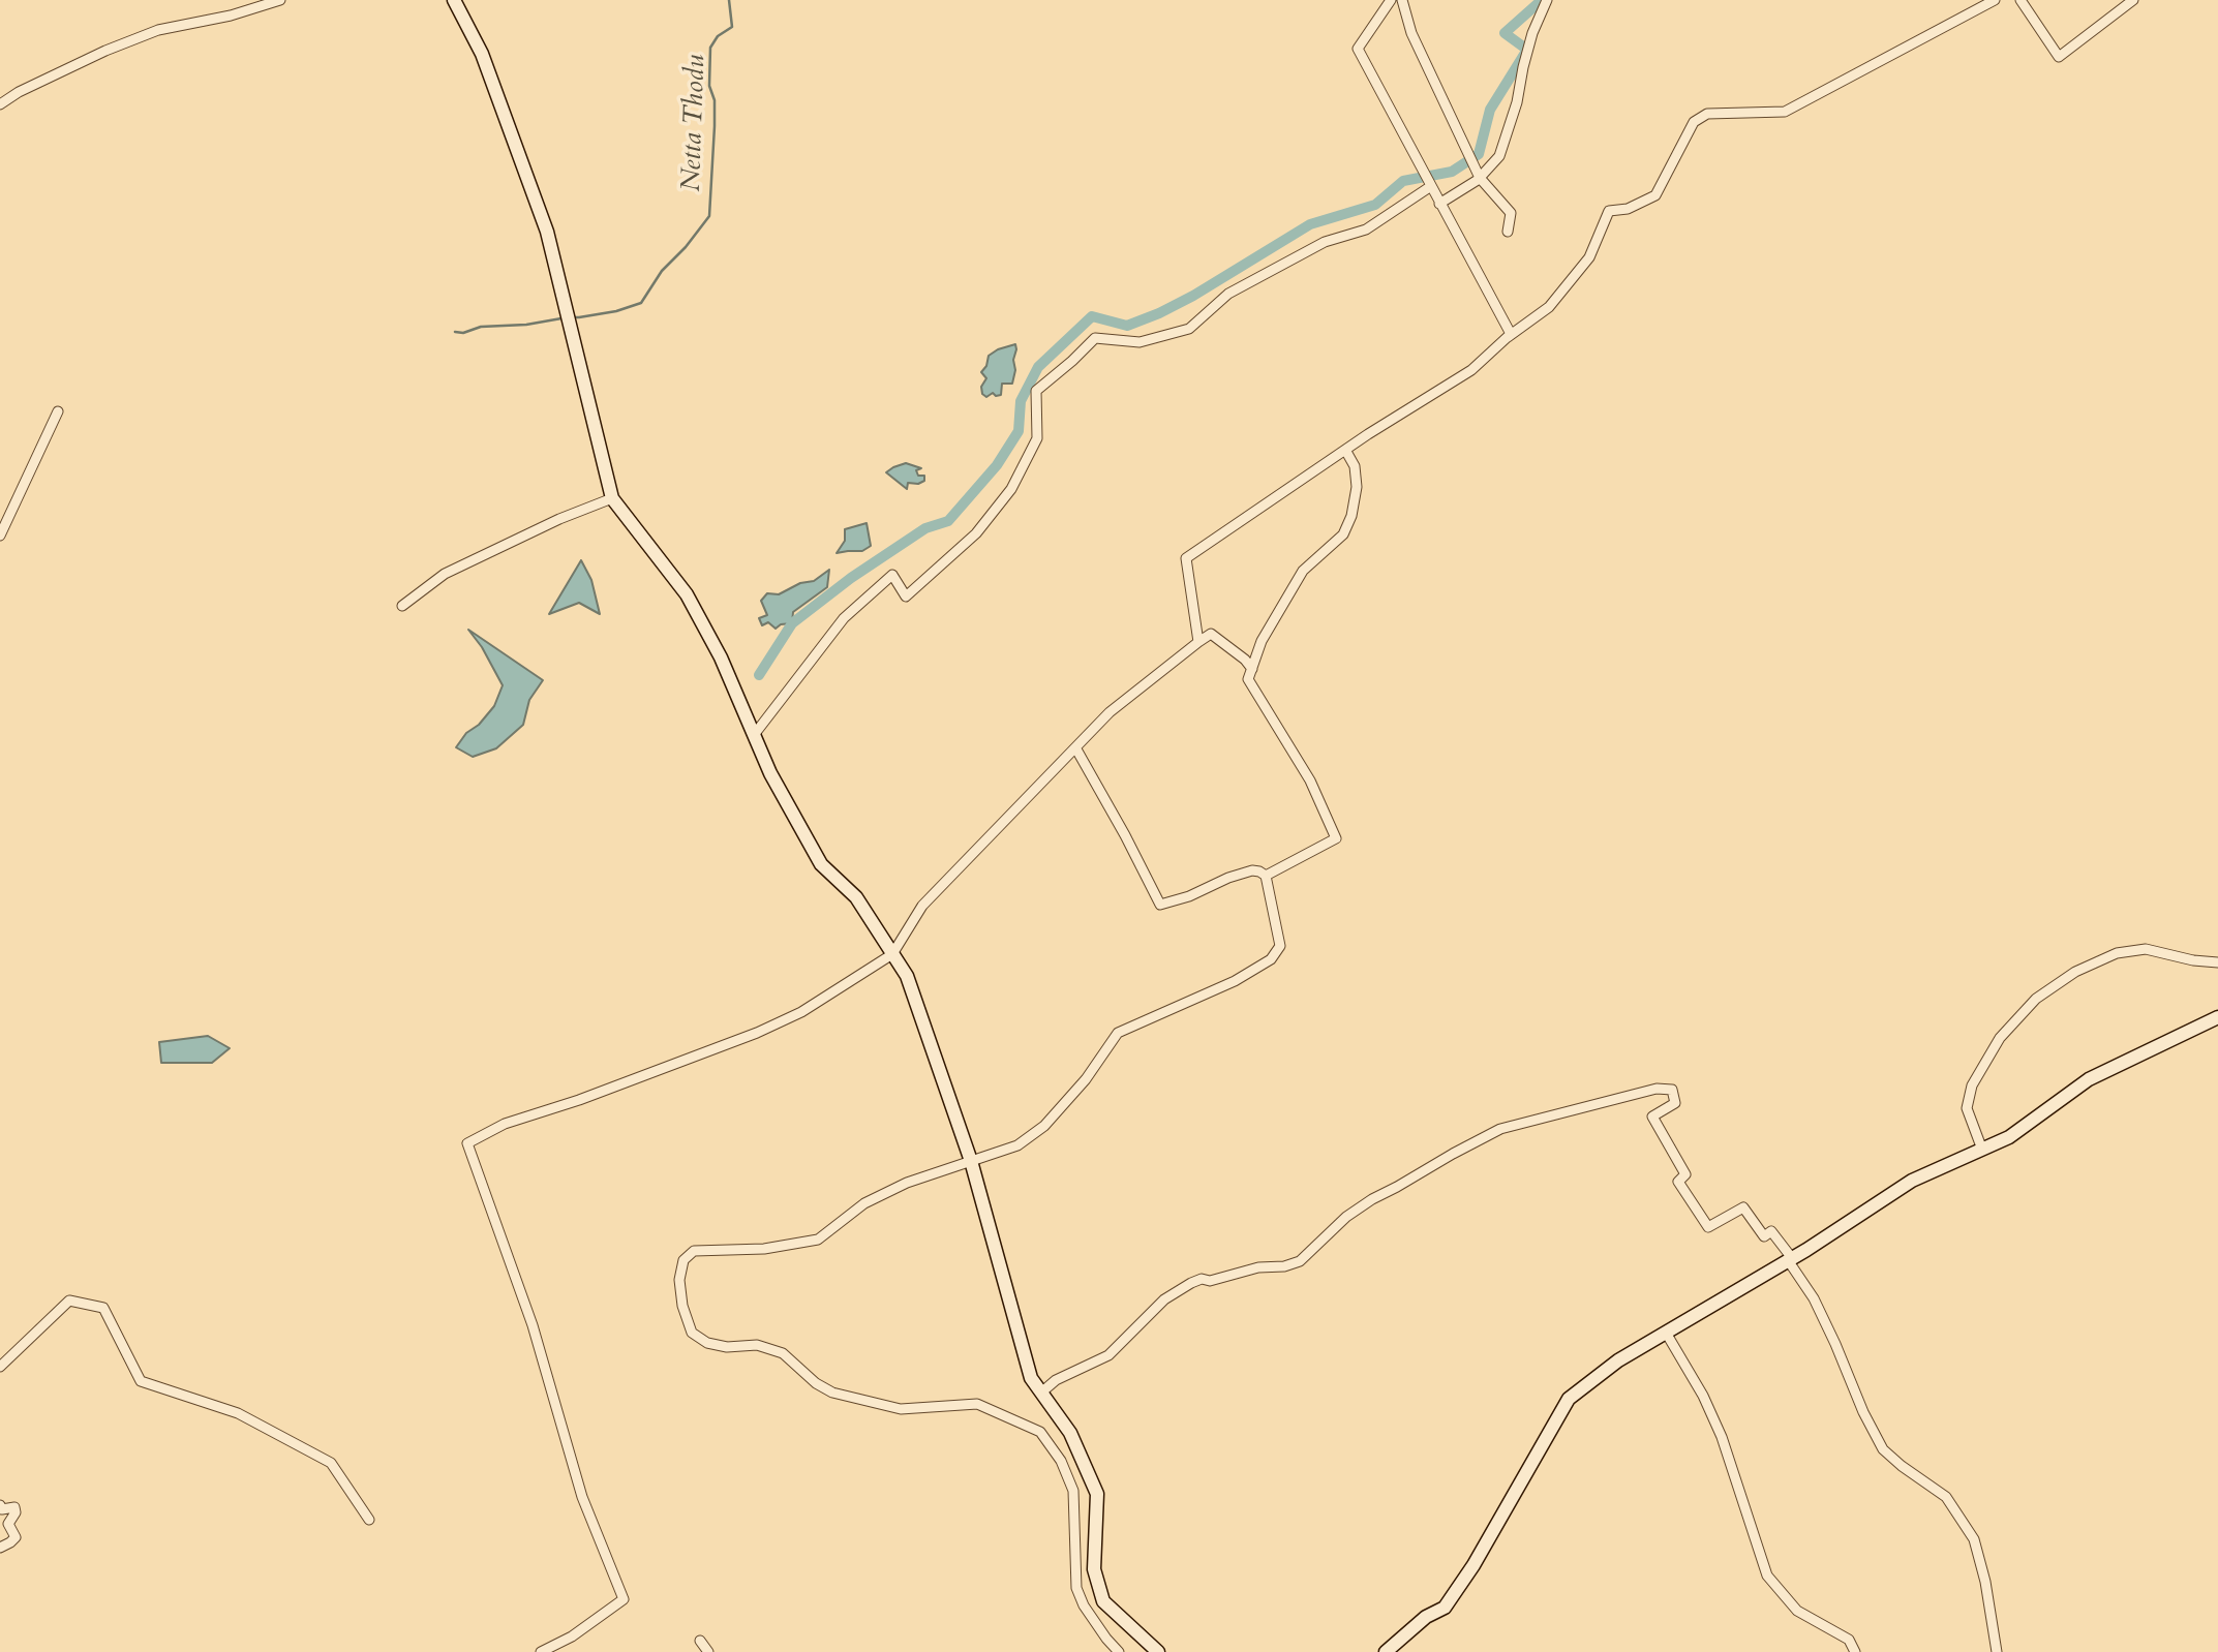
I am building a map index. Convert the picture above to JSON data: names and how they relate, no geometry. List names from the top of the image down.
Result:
{
  "water": ["Netta Thodu"]
}
